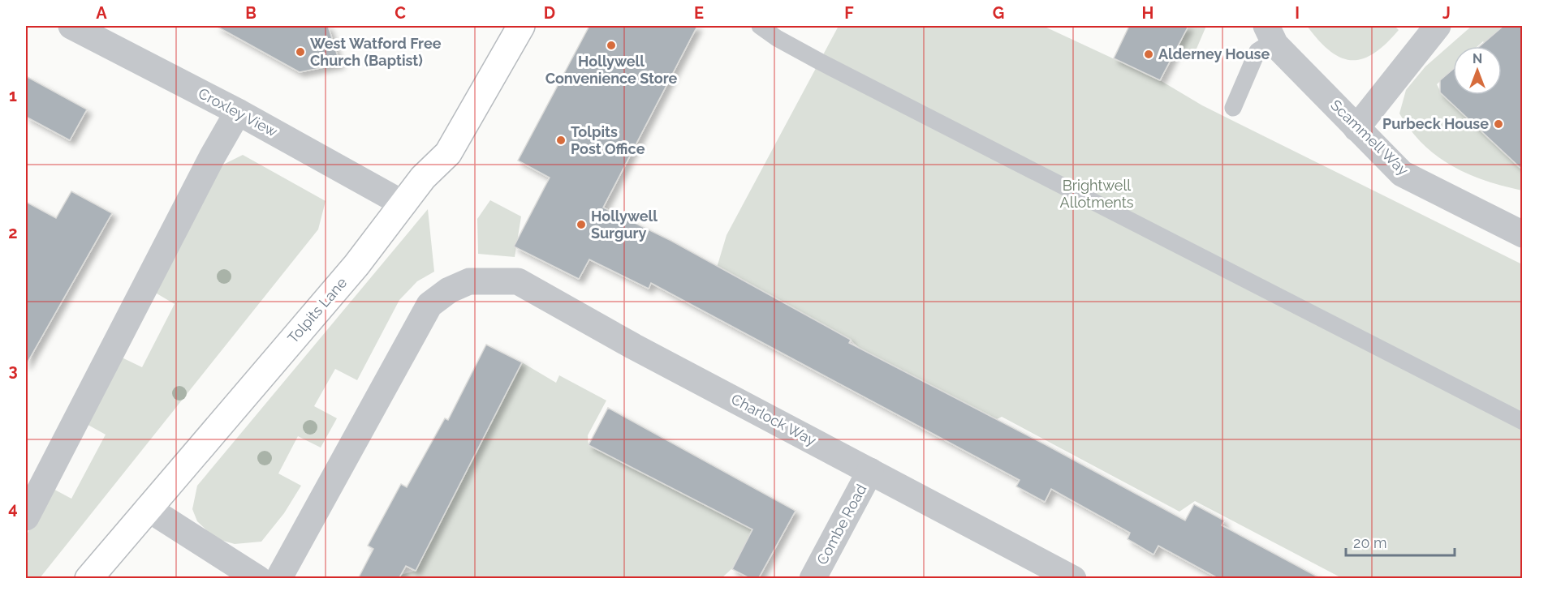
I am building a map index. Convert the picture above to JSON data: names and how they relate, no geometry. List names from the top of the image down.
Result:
{
  "streets": {
    "main road": ["Tolpits Lane"],
    "street": [
      "Croxley View",
      "Scammell Way",
      "Charlock Way",
      "Combe Road"
    ]
  },
  "crossings": [
    ["Croxley View", "Tolpits Lane"],
    ["Charlock Way", "Combe Road"]
  ],
  "parks": ["Brightwell Allotments"],
  "places": [
    "Hollywell Convenience Store",
    "West Watford Free Church (Baptist)",
    "Alderney House",
    "Purbeck House",
    "Tolpits Post Office",
    "Hollywell Surgury"
  ],
  "scale_bar": "20 m",
  "north": "top",
  "grid": {
    "columns": [
      "A",
      "B",
      "C",
      "D",
      "E",
      "F",
      "G",
      "H",
      "I",
      "J"
    ],
    "rows": [
      "1",
      "2",
      "3",
      "4"
    ]
  }
}
